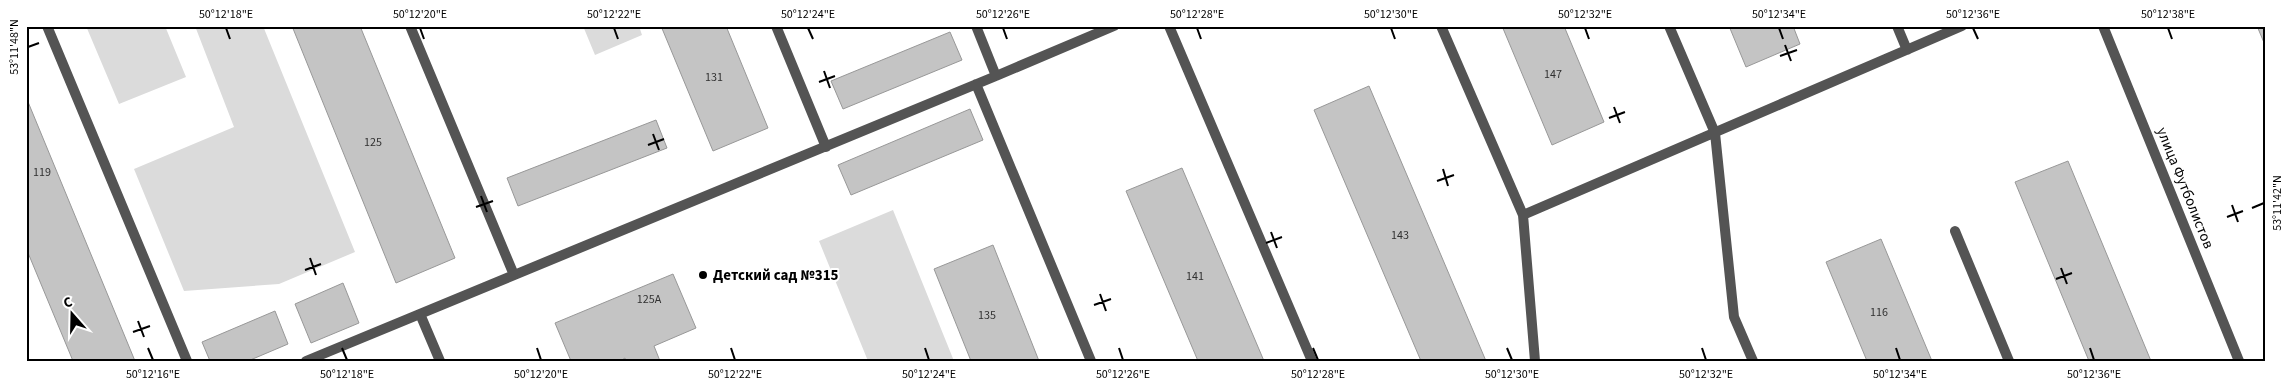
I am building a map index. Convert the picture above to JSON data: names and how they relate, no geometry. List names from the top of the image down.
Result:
{
  "streets": {
    "street": ["улица Футболистов"]
  },
  "places": ["Детский сад №315"],
  "house_numbers": [
    "147",
    "131",
    "125",
    "119",
    "143",
    "141",
    "125А",
    "116",
    "135"
  ],
  "north": "top",
  "coordinates": [
    "50°12'18\"E",
    "50°12'20\"E",
    "50°12'22\"E",
    "50°12'24\"E",
    "50°12'26\"E",
    "50°12'28\"E",
    "50°12'30\"E",
    "50°12'32\"E",
    "50°12'34\"E",
    "50°12'36\"E",
    "50°12'38\"E",
    "53°11'48\"N",
    "53°11'42\"N",
    "50°12'16\"E"
  ]
}
